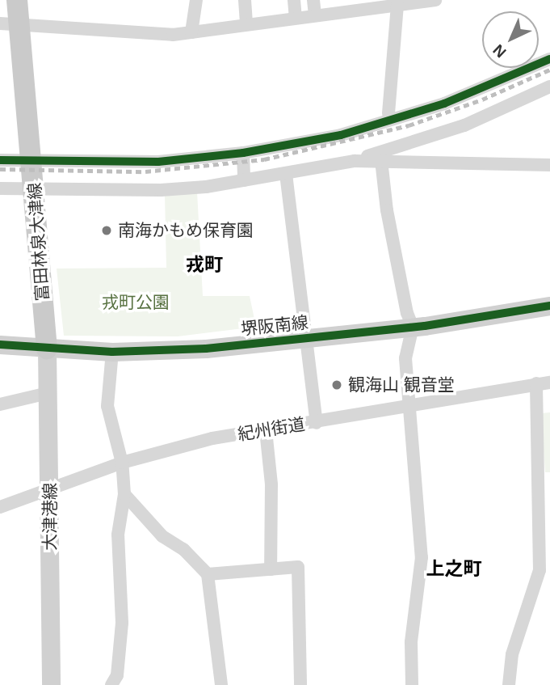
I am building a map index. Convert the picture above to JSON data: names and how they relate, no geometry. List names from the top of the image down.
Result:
{
  "streets": {
    "main road": ["富田林泉大津線", "堺阪南線", "大津港線"],
    "street": ["紀州街道"]
  },
  "crossings": [
    ["富田林泉大津線", "堺阪南線"],
    ["富田林泉大津線", "大津港線"],
    ["堺阪南線", "大津港線"],
    ["紀州街道", "大津港線"]
  ],
  "districts": ["戎町", "上之町"],
  "parks": ["戎町公園"],
  "places": ["南海かもめ保育園", "観海山 観音堂"],
  "north": "bottom left"
}
